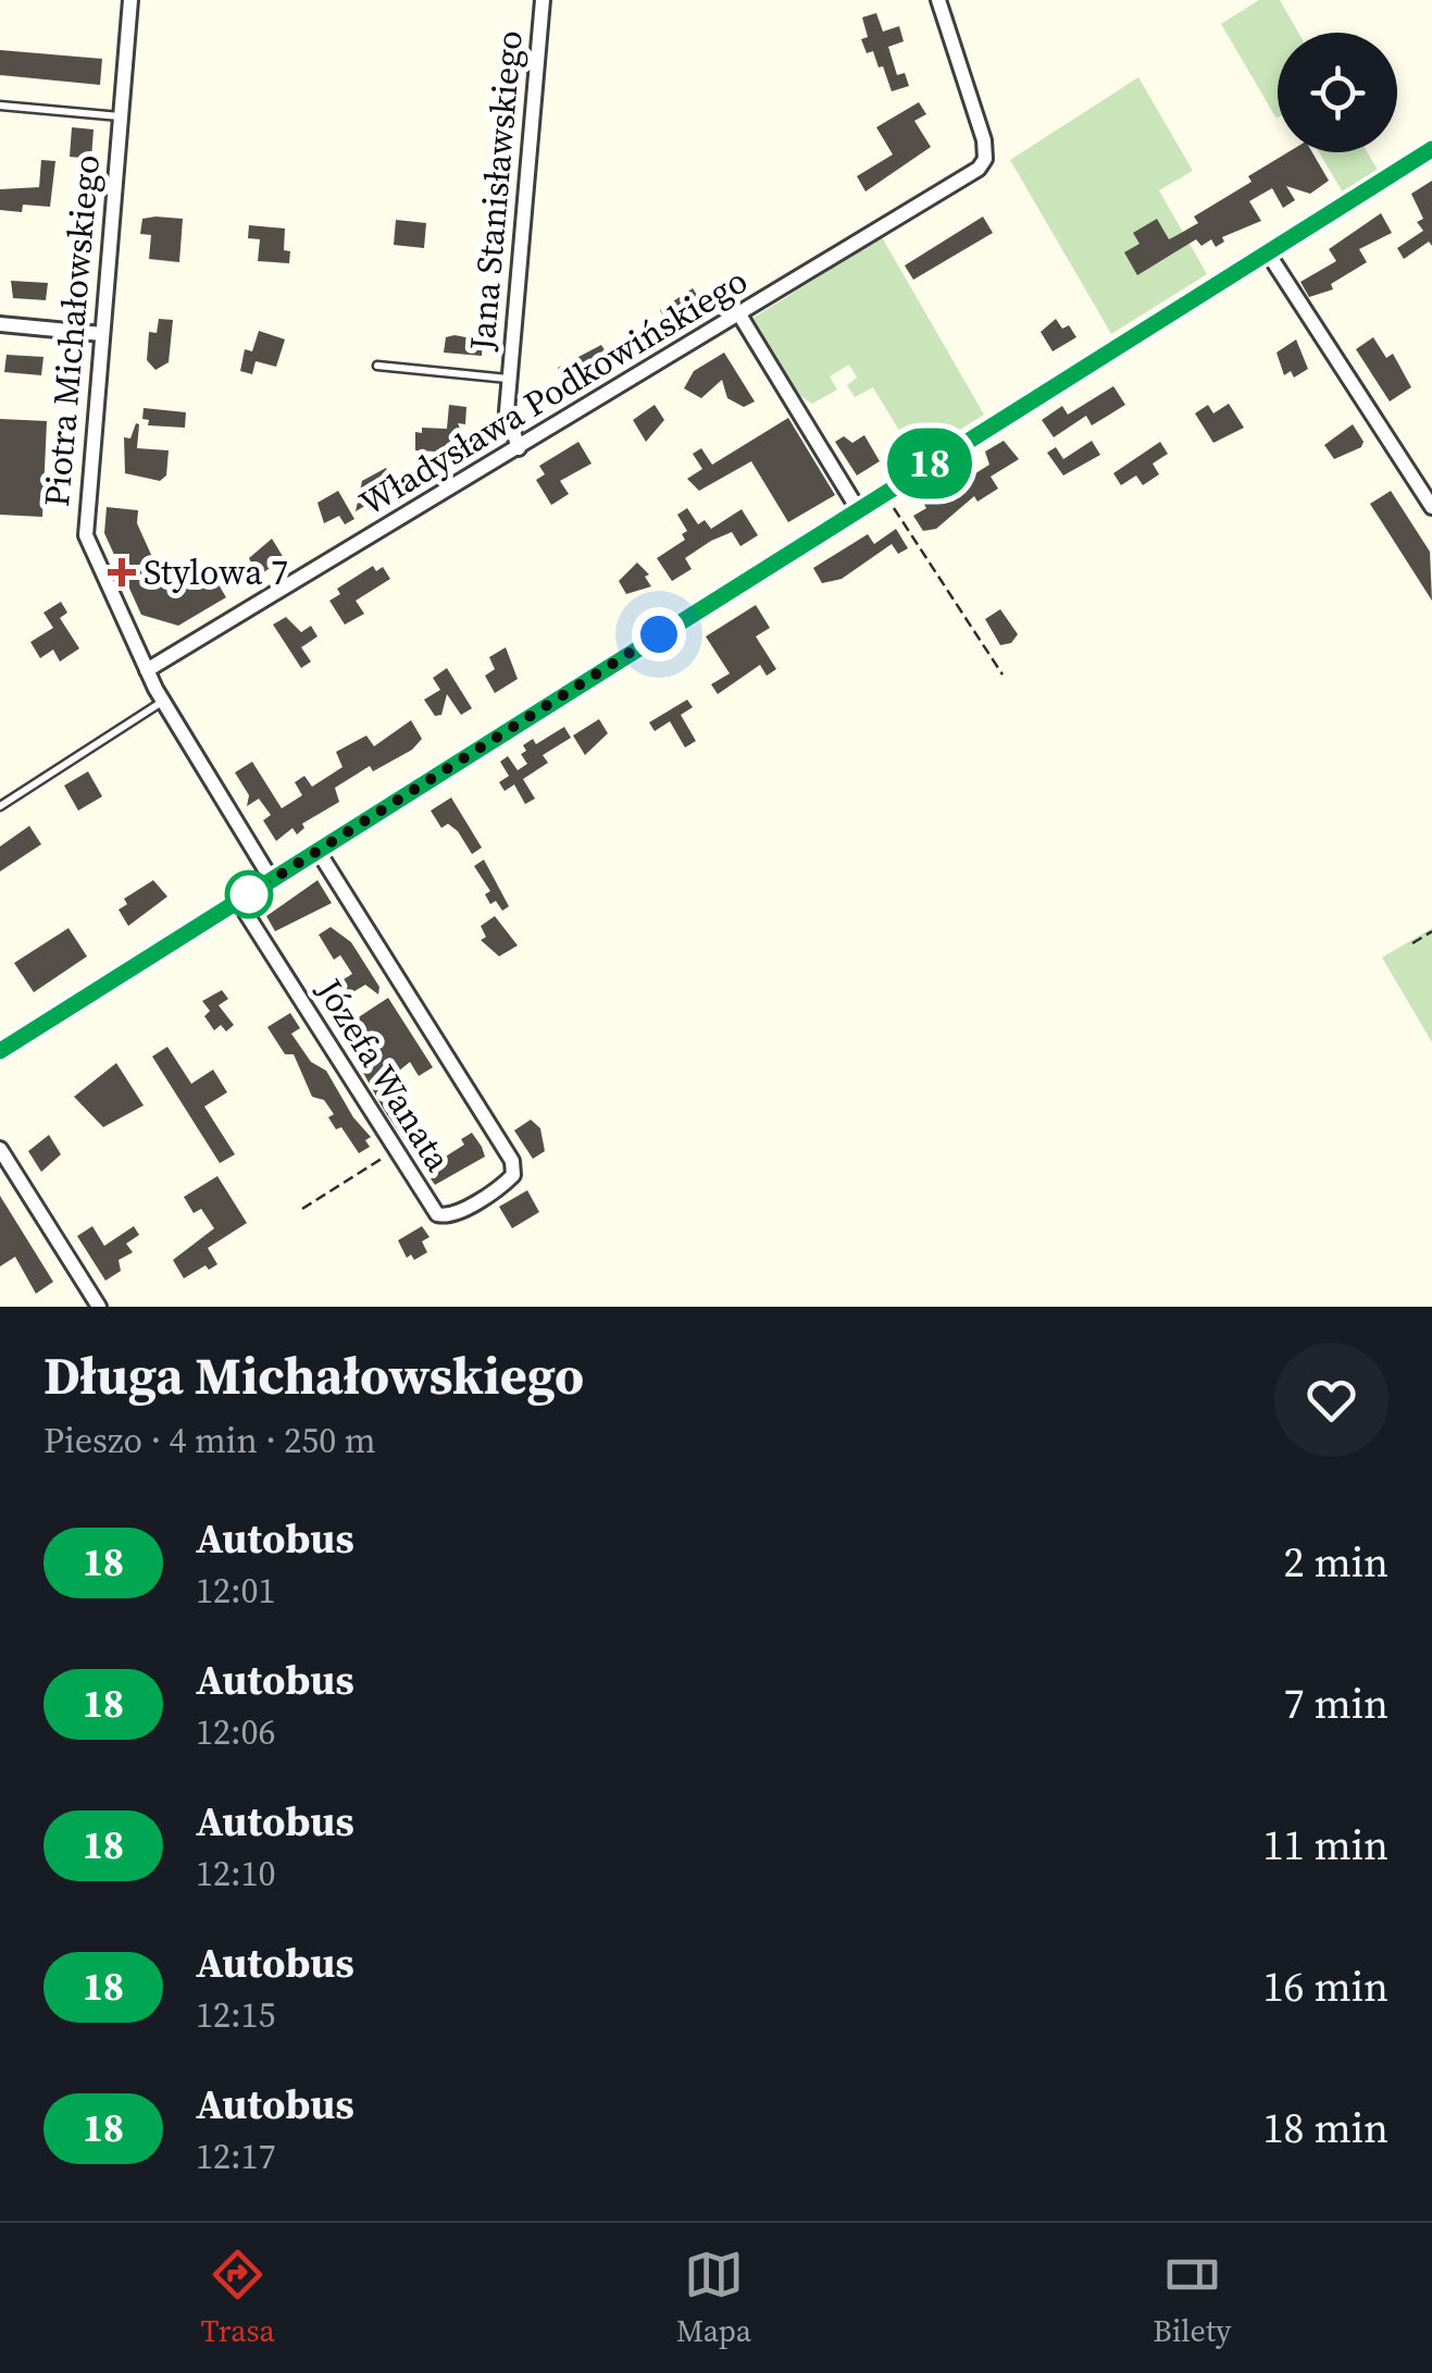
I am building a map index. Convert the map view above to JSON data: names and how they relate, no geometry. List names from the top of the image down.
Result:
{
  "streets": {
    "street": [
      "Jana Stanisławskiego",
      "Piotra Michałowskiego",
      "Władysława Podkowińskiego",
      "Józefa Wanata"
    ]
  },
  "crossings": [
    ["Jana Stanisławskiego", "Władysława Podkowińskiego"],
    ["Piotra Michałowskiego", "Władysława Podkowińskiego"]
  ],
  "places": {
    "health": ["Stylowa 7"]
  },
  "lines": ["bus line 18"],
  "page": {
    "on_map": "18",
    "heading": ["Długa Michałowskiego", "Pieszo · 4 min · 250 m"],
    "list": [
      {
        "mark": "18",
        "name": "Autobus",
        "note": "12:01",
        "value": "2 min"
      },
      {
        "mark": "18",
        "name": "Autobus",
        "note": "12:06",
        "value": "7 min"
      },
      {
        "mark": "18",
        "name": "Autobus",
        "note": "12:10",
        "value": "11 min"
      },
      {
        "mark": "18",
        "name": "Autobus",
        "note": "12:15",
        "value": "16 min"
      },
      {
        "mark": "18",
        "name": "Autobus",
        "note": "12:17",
        "value": "18 min"
      }
    ],
    "tabs": ["Trasa", "Mapa", "Bilety"]
  }
}
